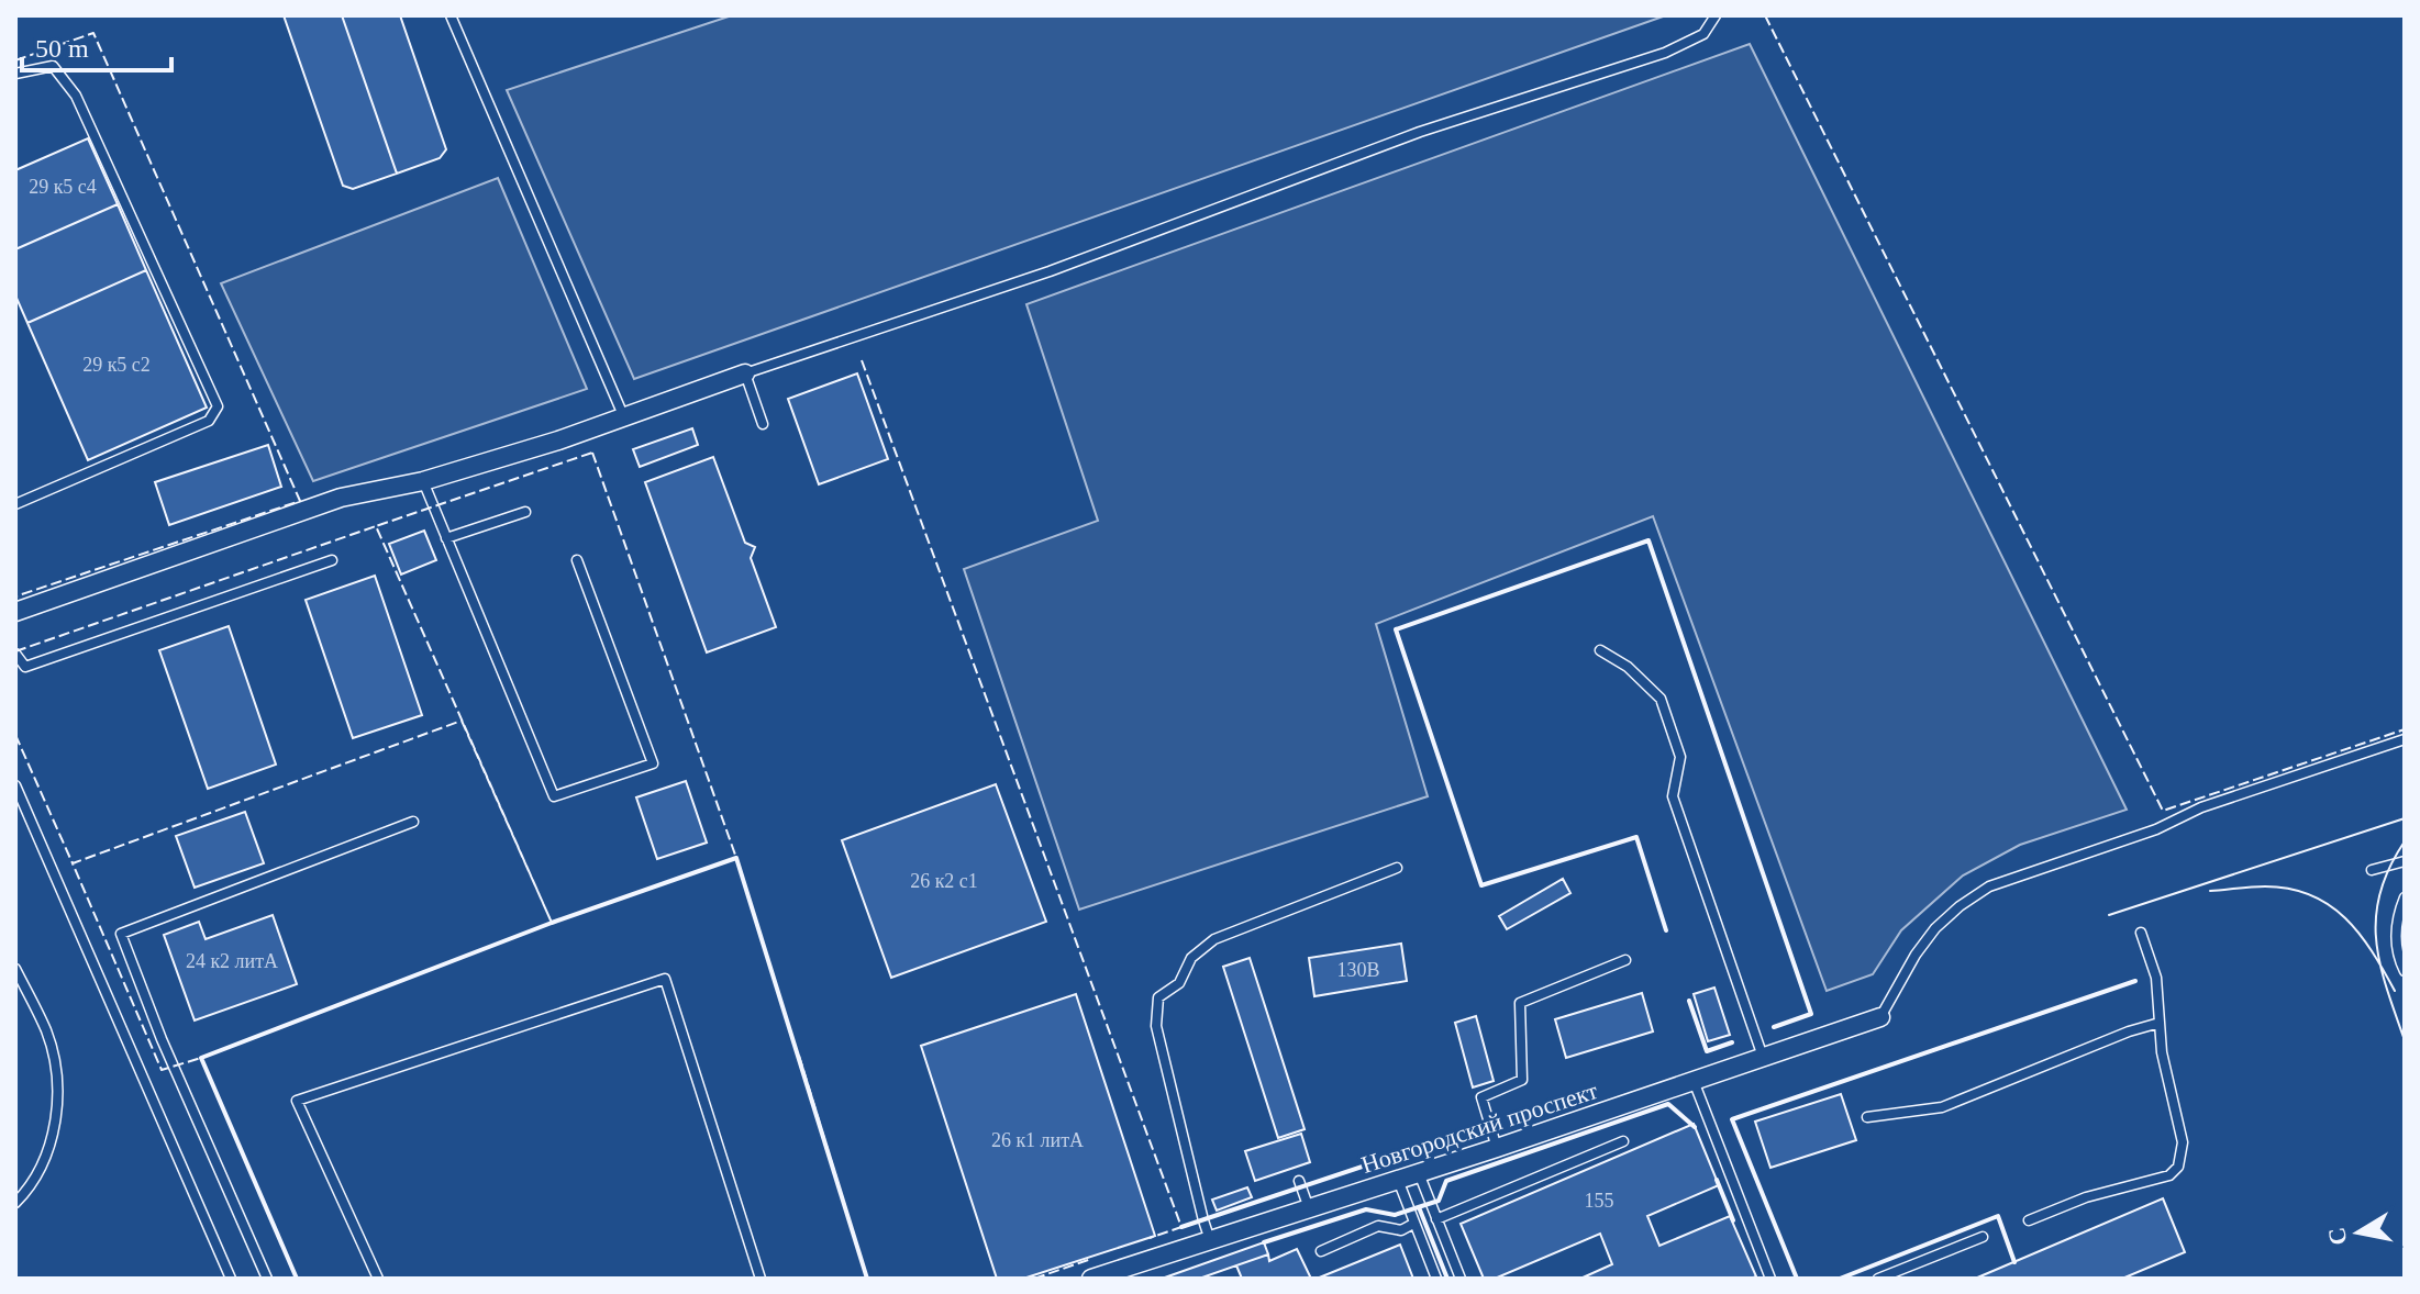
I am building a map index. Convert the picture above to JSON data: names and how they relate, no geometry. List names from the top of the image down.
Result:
{
  "streets": {
    "street": ["Новгородский проспект"]
  },
  "house_numbers": [
    "29 к5 с4",
    "29 к5 с2",
    "26 к2 с1",
    "24 к2 литА",
    "130В",
    "26 к1 литА",
    "155"
  ],
  "scale_bar": "50 m",
  "north": "left"
}
